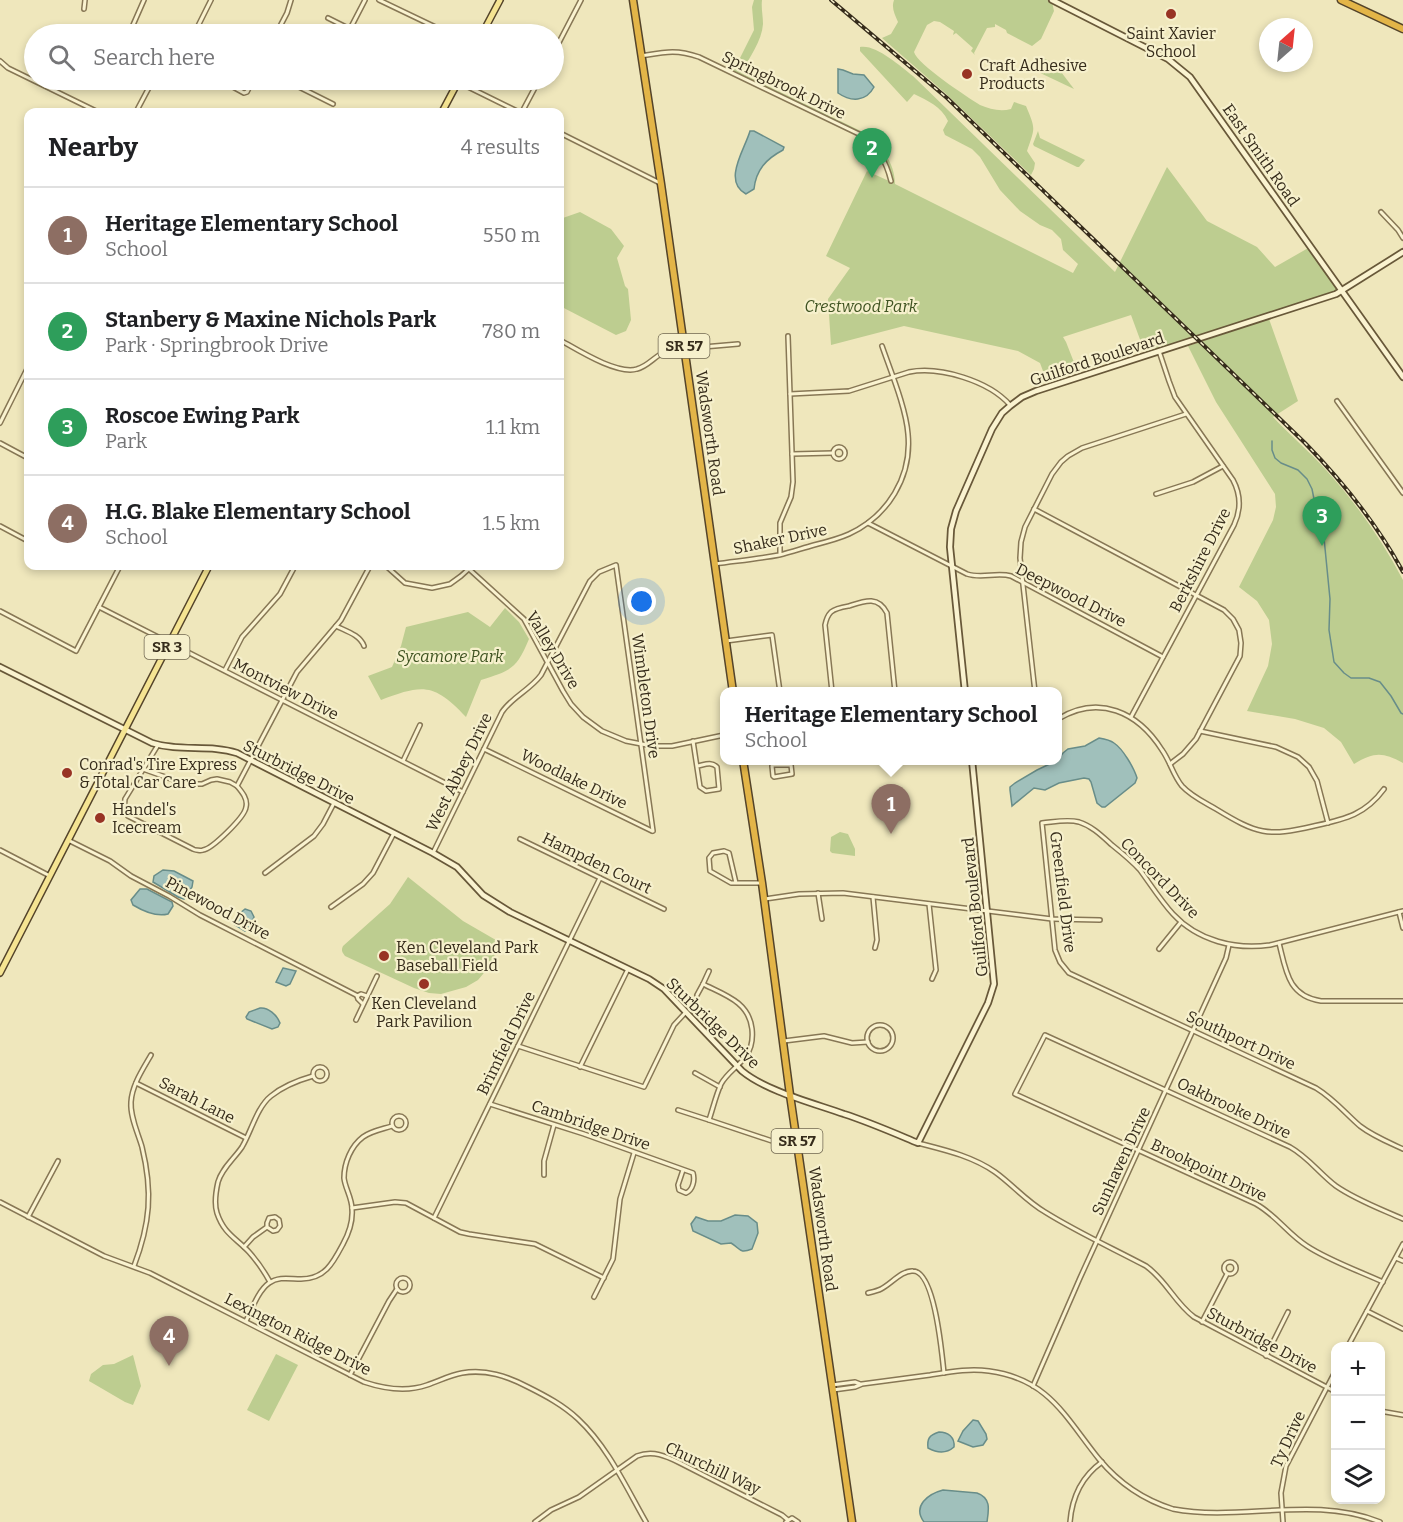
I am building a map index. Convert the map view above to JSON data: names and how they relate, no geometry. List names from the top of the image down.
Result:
{
  "streets": {
    "highway": ["SR 57", "Wadsworth Road"],
    "main road": ["SR 3"],
    "street": [
      "Springbrook Drive",
      "East Smith Road",
      "Guilford Boulevard",
      "Shaker Drive",
      "Berkshire Drive",
      "Deepwood Drive",
      "Valley Drive",
      "Montview Drive",
      "Wimbleton Drive",
      "Sturbridge Drive",
      "West Abbey Drive",
      "Woodlake Drive",
      "Hampden Court",
      "Concord Drive",
      "Greenfield Drive",
      "Pinewood Drive",
      "Southport Drive",
      "Brimfield Drive",
      "Sarah Lane",
      "Oakbrooke Drive",
      "Cambridge Drive",
      "Sunhaven Drive",
      "Brookpoint Drive",
      "Lexington Ridge Drive",
      "Ty Drive",
      "Churchill Way"
    ]
  },
  "crossings": [
    ["Springbrook Drive", "Wadsworth Road"],
    ["East Smith Road", "Guilford Boulevard"],
    ["Guilford Boulevard", "Berkshire Drive"],
    ["Guilford Boulevard", "Deepwood Drive"],
    ["Guilford Boulevard", "Sturbridge Drive"],
    ["Wadsworth Road", "Shaker Drive"],
    ["Wadsworth Road", "Sturbridge Drive"],
    ["Shaker Drive", "Deepwood Drive"],
    ["Berkshire Drive", "Deepwood Drive"],
    ["SR 3", "Montview Drive"],
    ["SR 3", "Sturbridge Drive"],
    ["SR 3", "Pinewood Drive"],
    ["Valley Drive", "Wimbleton Drive"],
    ["Valley Drive", "West Abbey Drive"],
    ["Montview Drive", "West Abbey Drive"],
    ["Wimbleton Drive", "West Abbey Drive"],
    ["Wimbleton Drive", "Woodlake Drive"],
    ["Sturbridge Drive", "West Abbey Drive"],
    ["Sturbridge Drive", "Brimfield Drive"],
    ["Sturbridge Drive", "Sunhaven Drive"],
    ["Sturbridge Drive", "Ty Drive"],
    ["West Abbey Drive", "Woodlake Drive"],
    ["Hampden Court", "Brimfield Drive"],
    ["Concord Drive", "Greenfield Drive"],
    ["Concord Drive", "Sunhaven Drive"],
    ["Greenfield Drive", "Southport Drive"],
    ["Southport Drive", "Sunhaven Drive"],
    ["Brimfield Drive", "Cambridge Drive"],
    ["Oakbrooke Drive", "Sunhaven Drive"],
    ["Oakbrooke Drive", "Brookpoint Drive"],
    ["Sunhaven Drive", "Brookpoint Drive"],
    ["Lexington Ridge Drive", "Churchill Way"]
  ],
  "parks": ["Crestwood Park", "Sycamore Park"],
  "places": [
    "Saint Xavier School",
    "Craft Adhesive Products",
    "Conrad's Tire Express & Total Car Care",
    "Handel's Icecream",
    "Ken Cleveland Park Baseball Field",
    "Ken Cleveland Park Pavilion"
  ],
  "north": "top right",
  "page": {
    "search": "Search here",
    "heading": ["Nearby", "4 results"],
    "pins": [
      "2",
      "3",
      "1",
      "4"
    ],
    "list": [
      {
        "mark": "1",
        "name": "Heritage Elementary School",
        "note": "School",
        "value": "550 m"
      },
      {
        "mark": "2",
        "name": "Stanbery & Maxine Nichols Park",
        "note": "Park · Springbrook Drive",
        "value": "780 m"
      },
      {
        "mark": "3",
        "name": "Roscoe Ewing Park",
        "note": "Park",
        "value": "1.1 km"
      },
      {
        "mark": "4",
        "name": "H.G. Blake Elementary School",
        "note": "School",
        "value": "1.5 km"
      }
    ],
    "popup": ["Heritage Elementary School", "School"],
    "map_buttons": ["+", "−"]
  }
}
